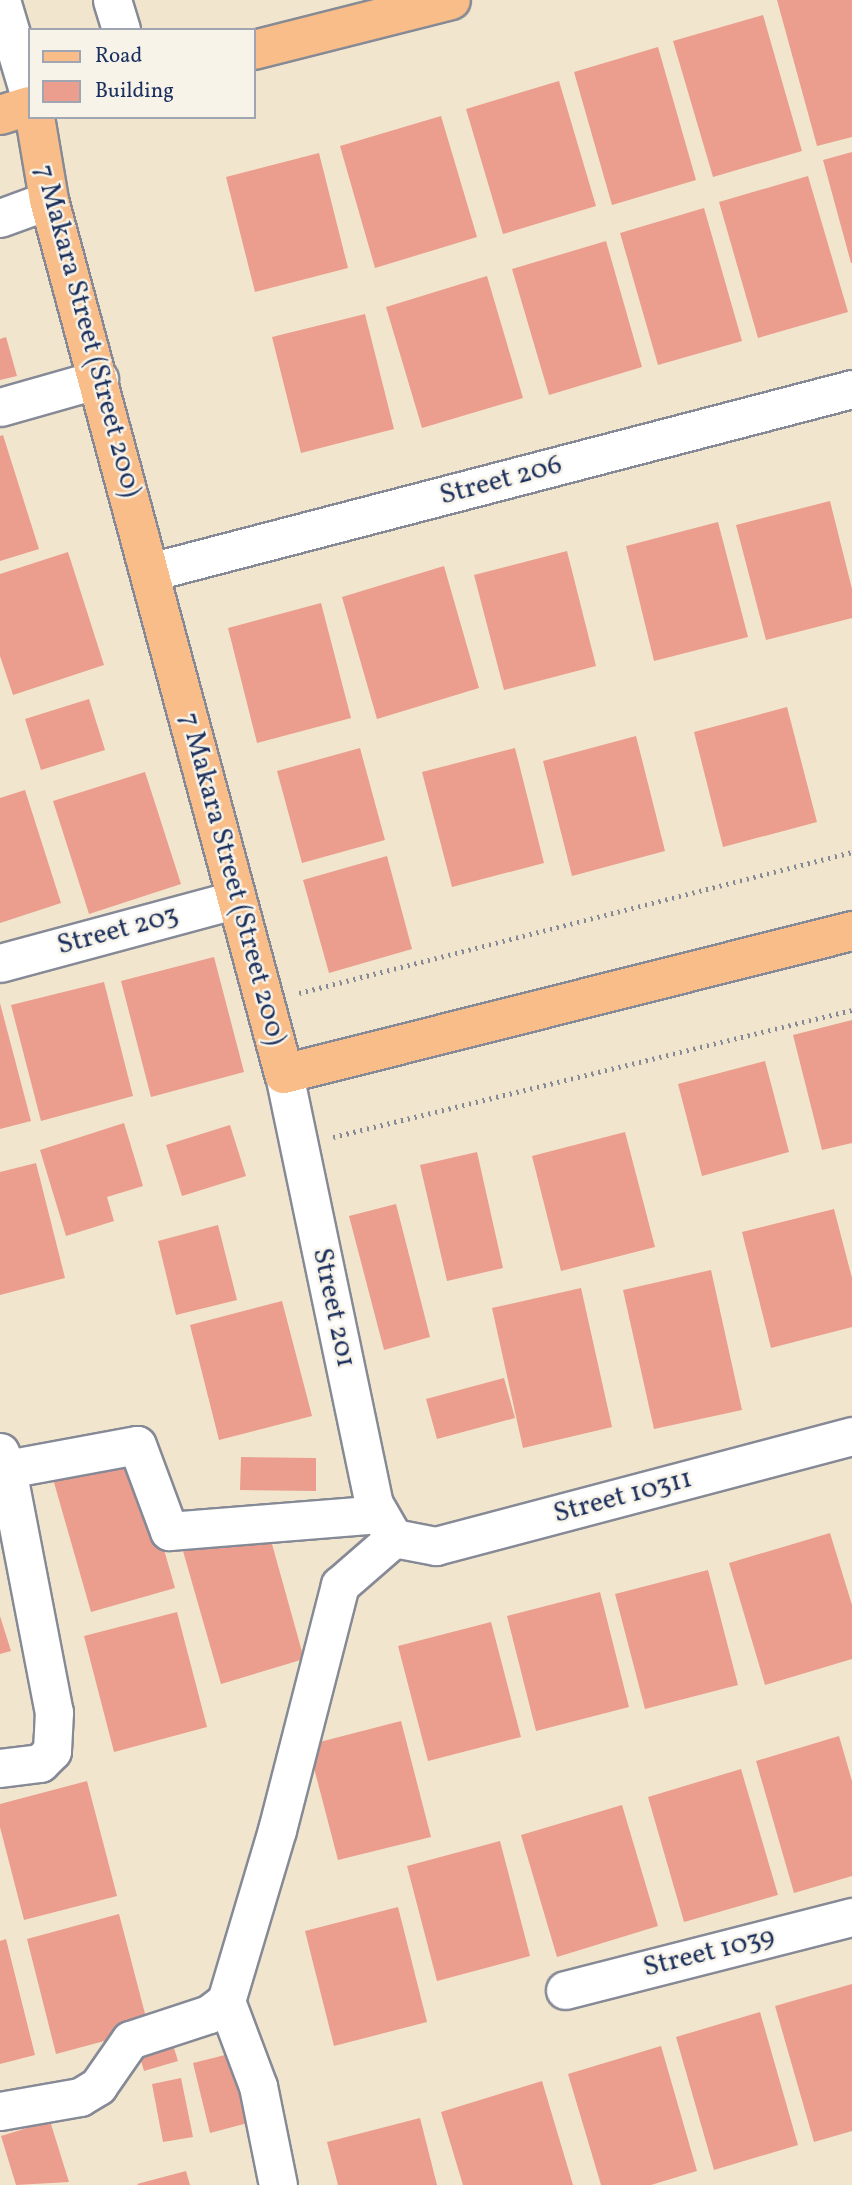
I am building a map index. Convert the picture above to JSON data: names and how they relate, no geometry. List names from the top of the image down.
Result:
{
  "streets": {
    "main road": ["7 Makara Street (Street 200)"],
    "street": [
      "Street 206",
      "Street 203",
      "Street 201",
      "Street 10311",
      "Street 1039"
    ]
  },
  "crossings": [
    ["7 Makara Street (Street 200)", "Street 206"],
    ["7 Makara Street (Street 200)", "Street 203"],
    ["7 Makara Street (Street 200)", "Street 201"],
    ["Street 201", "Street 10311"]
  ],
  "legend": ["Road", "Building"]
}
